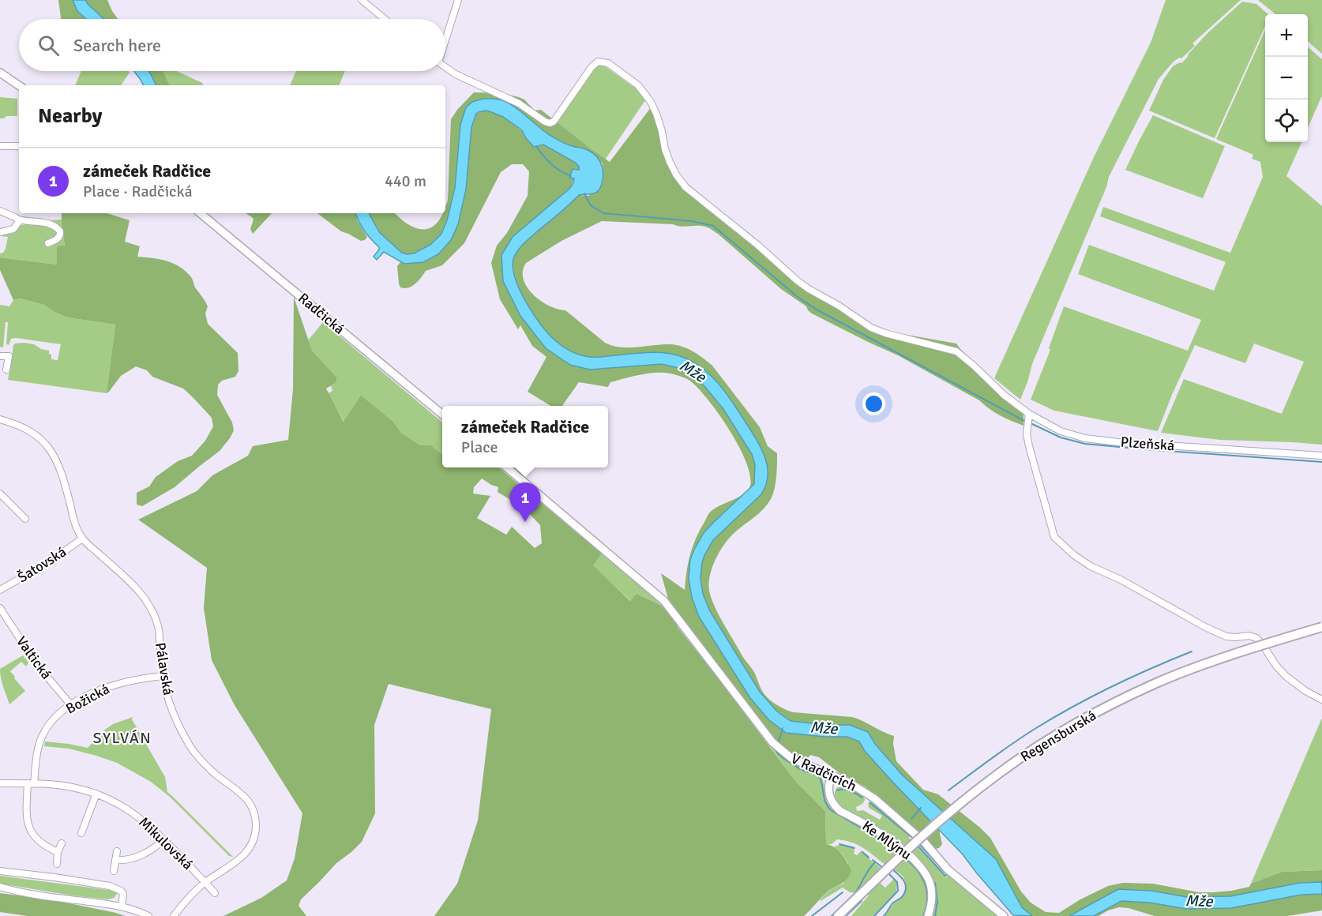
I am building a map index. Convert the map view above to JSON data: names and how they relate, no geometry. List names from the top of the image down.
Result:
{
  "streets": {
    "main road": ["Regensburská"],
    "street": [
      "Radčická",
      "Plzeňská",
      "Šatovská",
      "Valtická",
      "Pálavská",
      "Božická",
      "V Radčicích",
      "Ke Mlýnu",
      "Mikulovská"
    ]
  },
  "crossings": [
    ["Šatovská", "Pálavská"],
    ["Valtická", "Božická"],
    ["Pálavská", "Božická"],
    ["Pálavská", "Mikulovská"],
    ["Božická", "Mikulovská"],
    ["V Radčicích", "Ke Mlýnu"]
  ],
  "districts": ["SYLVÁN"],
  "water": ["Mže"],
  "page": {
    "map_buttons": ["+", "−"],
    "search": "Search here",
    "heading": "Nearby",
    "list": [
      {
        "mark": "1",
        "name": "zámeček Radčice",
        "note": "Place · Radčická",
        "value": "440 m"
      }
    ],
    "popup": ["zámeček Radčice", "Place"],
    "pins": "1"
  }
}
